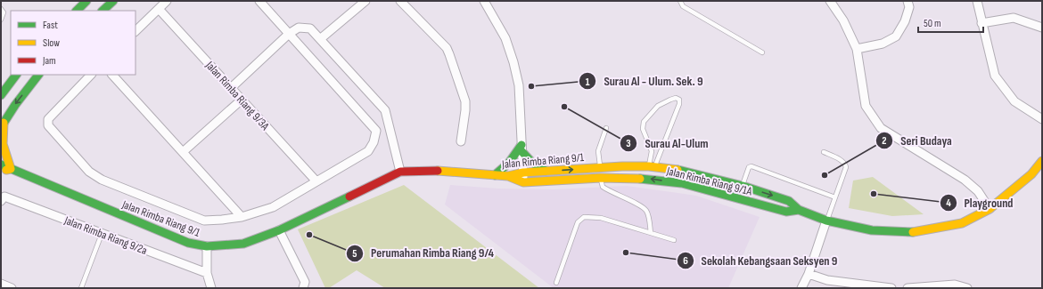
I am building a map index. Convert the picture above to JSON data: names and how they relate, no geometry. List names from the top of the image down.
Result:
{
  "streets": {
    "street": [
      "Jalan Rimba Riang 9/3A",
      "Jalan Rimba Riang 9/1",
      "Jalan Rimba Riang 9/1A",
      "Jalan Rimba Riang 9/2a"
    ]
  },
  "crossings": [
    ["Jalan Rimba Riang 9/1", "Jalan Rimba Riang 9/1A"]
  ],
  "one_way": ["Jalan Rimba Riang 9/1A"],
  "places": [
    "Surau Al - Ulum. Sek. 9",
    "Surau Al-Ulum",
    "Seri Budaya",
    "Playground",
    "Perumahan Rimba Riang 9/4",
    "Sekolah Kebangsaan Seksyen 9"
  ],
  "legend": ["Fast", "Slow", "Jam"],
  "scale_bar": "50 m"
}
